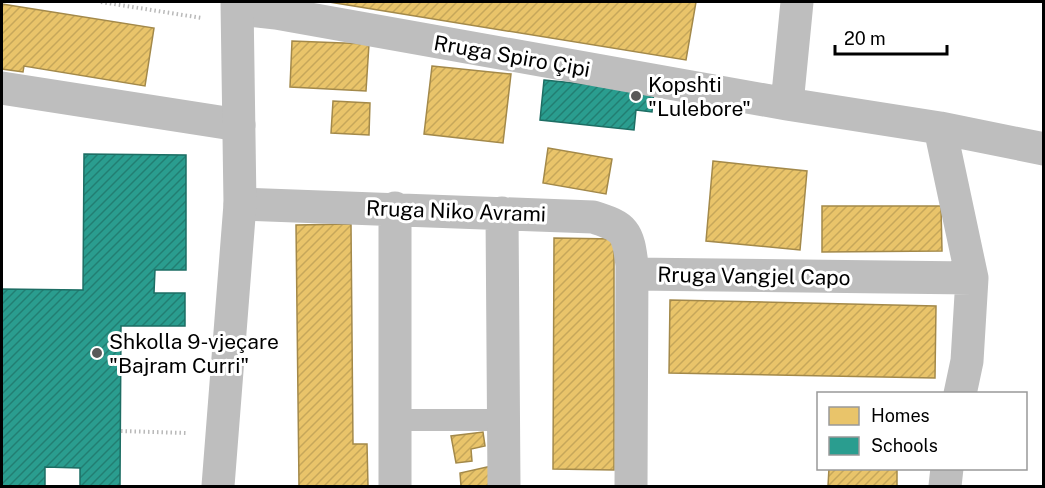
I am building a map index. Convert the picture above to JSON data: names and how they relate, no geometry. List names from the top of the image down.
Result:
{
  "streets": {
    "street": ["Rruga Spiro Çipi", "Rruga Niko Avrami", "Rruga Vangjel Capo"]
  },
  "crossings": [
    ["Rruga Niko Avrami", "Rruga Vangjel Capo"]
  ],
  "places": ["Kopshti \"Lulebore\"", "Shkolla 9-vjeçare \"Bajram Curri\""],
  "legend": ["Homes", "Schools"],
  "scale_bar": "20 m"
}
